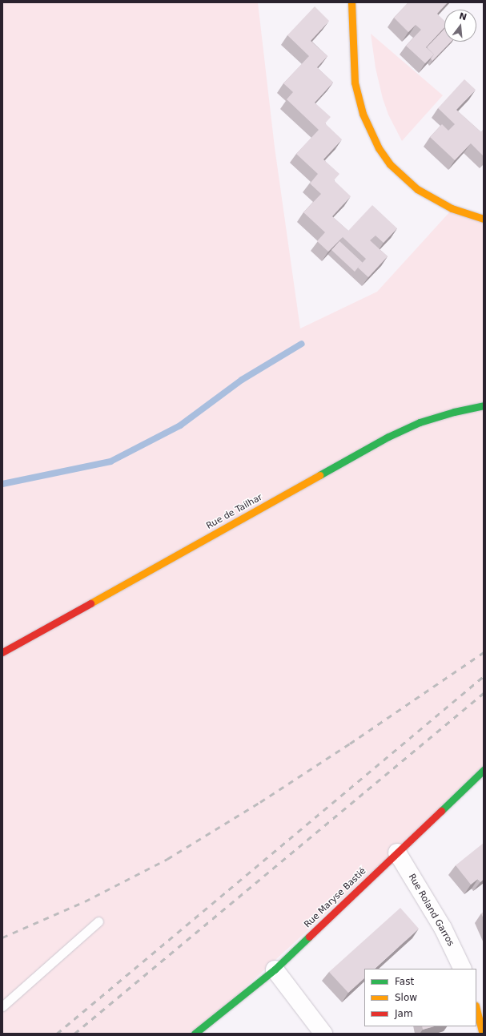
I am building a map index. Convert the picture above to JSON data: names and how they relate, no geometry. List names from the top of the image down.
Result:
{
  "streets": {
    "street": ["Rue de Tailhar", "Rue Maryse Bastié", "Rue Roland Garros"]
  },
  "crossings": [
    ["Rue Maryse Bastié", "Rue Roland Garros"]
  ],
  "legend": ["Fast", "Slow", "Jam"],
  "north": "top"
}
